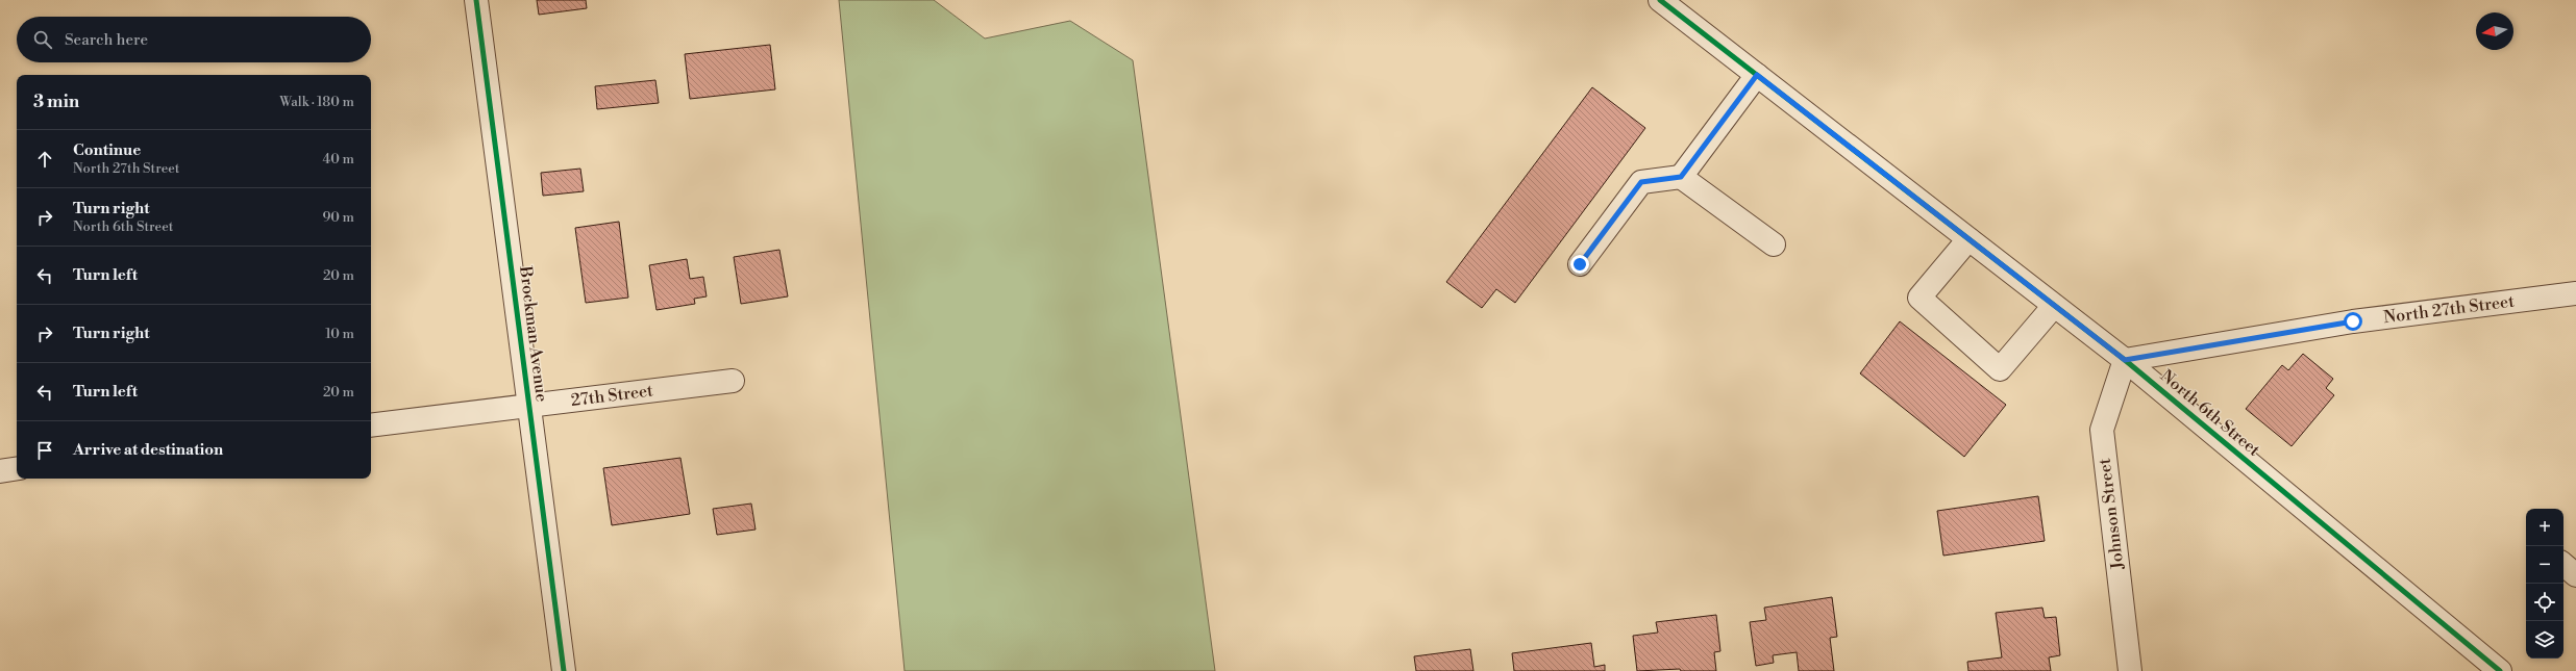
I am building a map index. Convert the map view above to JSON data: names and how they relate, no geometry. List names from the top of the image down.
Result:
{
  "streets": {
    "street": [
      "North 27th Street",
      "Brockman Avenue",
      "27th Street",
      "North 6th Street",
      "Johnson Street"
    ]
  },
  "crossings": [
    ["North 27th Street", "North 6th Street"],
    ["North 27th Street", "Johnson Street"],
    ["Brockman Avenue", "27th Street"],
    ["North 6th Street", "Johnson Street"]
  ],
  "north": "left",
  "page": {
    "search": "Search here",
    "heading": ["3 min", "Walk · 180 m"],
    "list": [
      ["Continue", "North 27th Street", "40 m"],
      ["Turn right", "North 6th Street", "90 m"],
      ["Turn left", "20 m"],
      ["Turn right", "10 m"],
      ["Turn left", "20 m"],
      "Arrive at destination"
    ],
    "map_buttons": ["+", "−"]
  }
}
